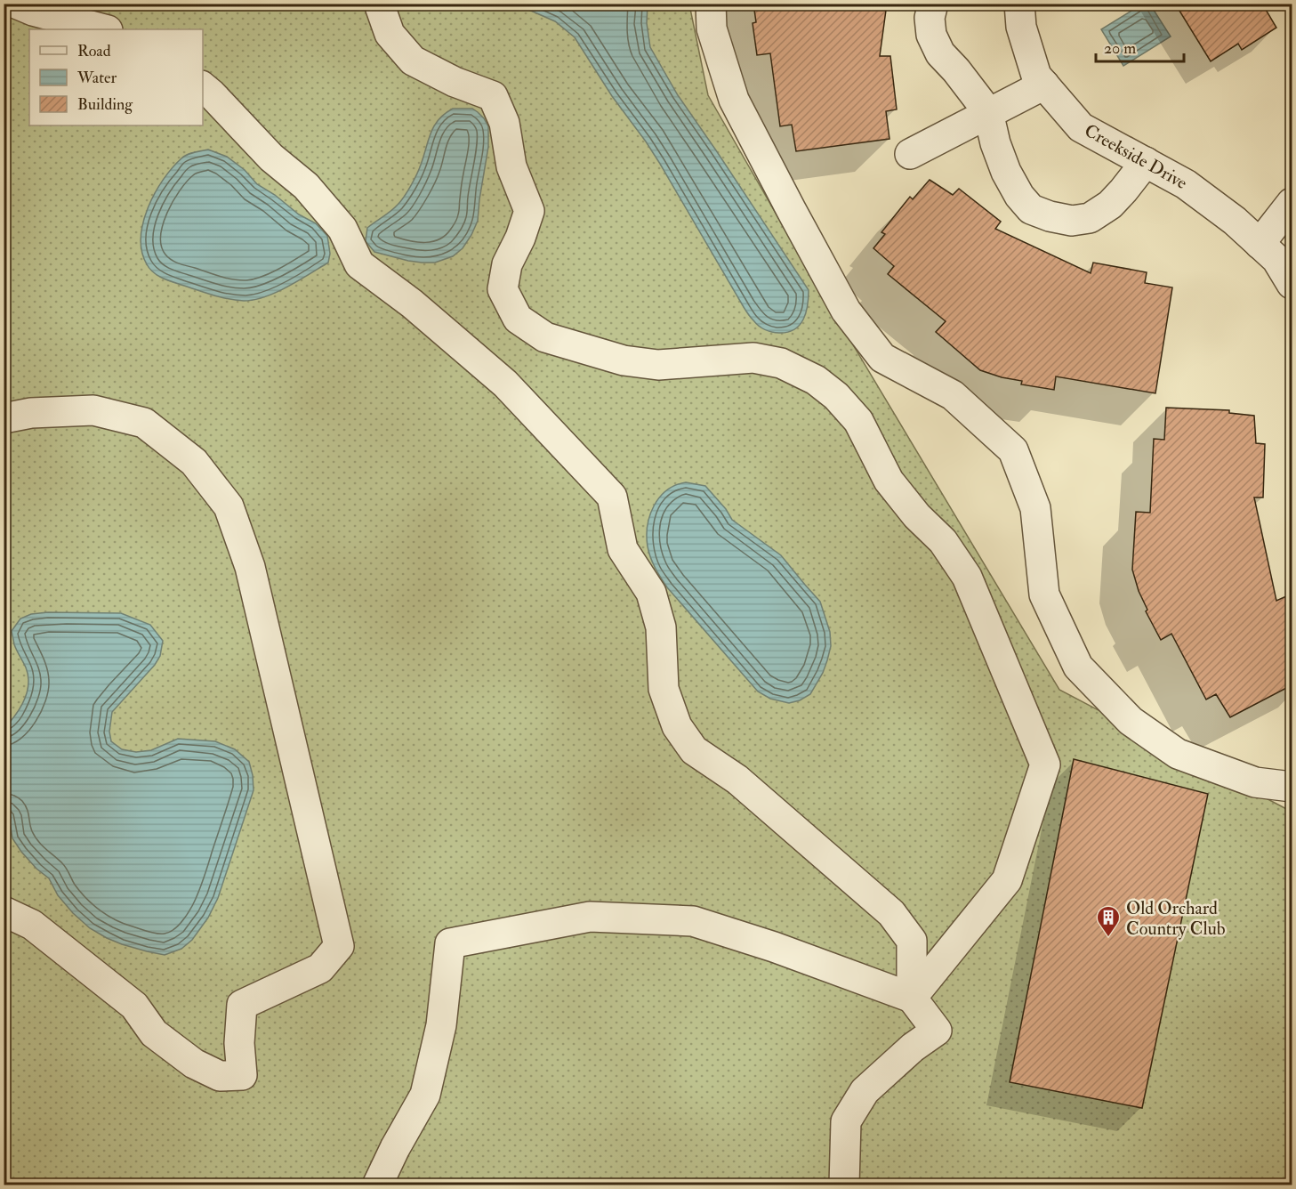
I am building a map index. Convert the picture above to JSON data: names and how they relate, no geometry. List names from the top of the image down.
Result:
{
  "streets": {
    "street": ["Creekside Drive"]
  },
  "places": {
    "building": ["Old Orchard Country Club"]
  },
  "legend": ["Road", "Water", "Building"],
  "scale_bar": "20 m"
}
